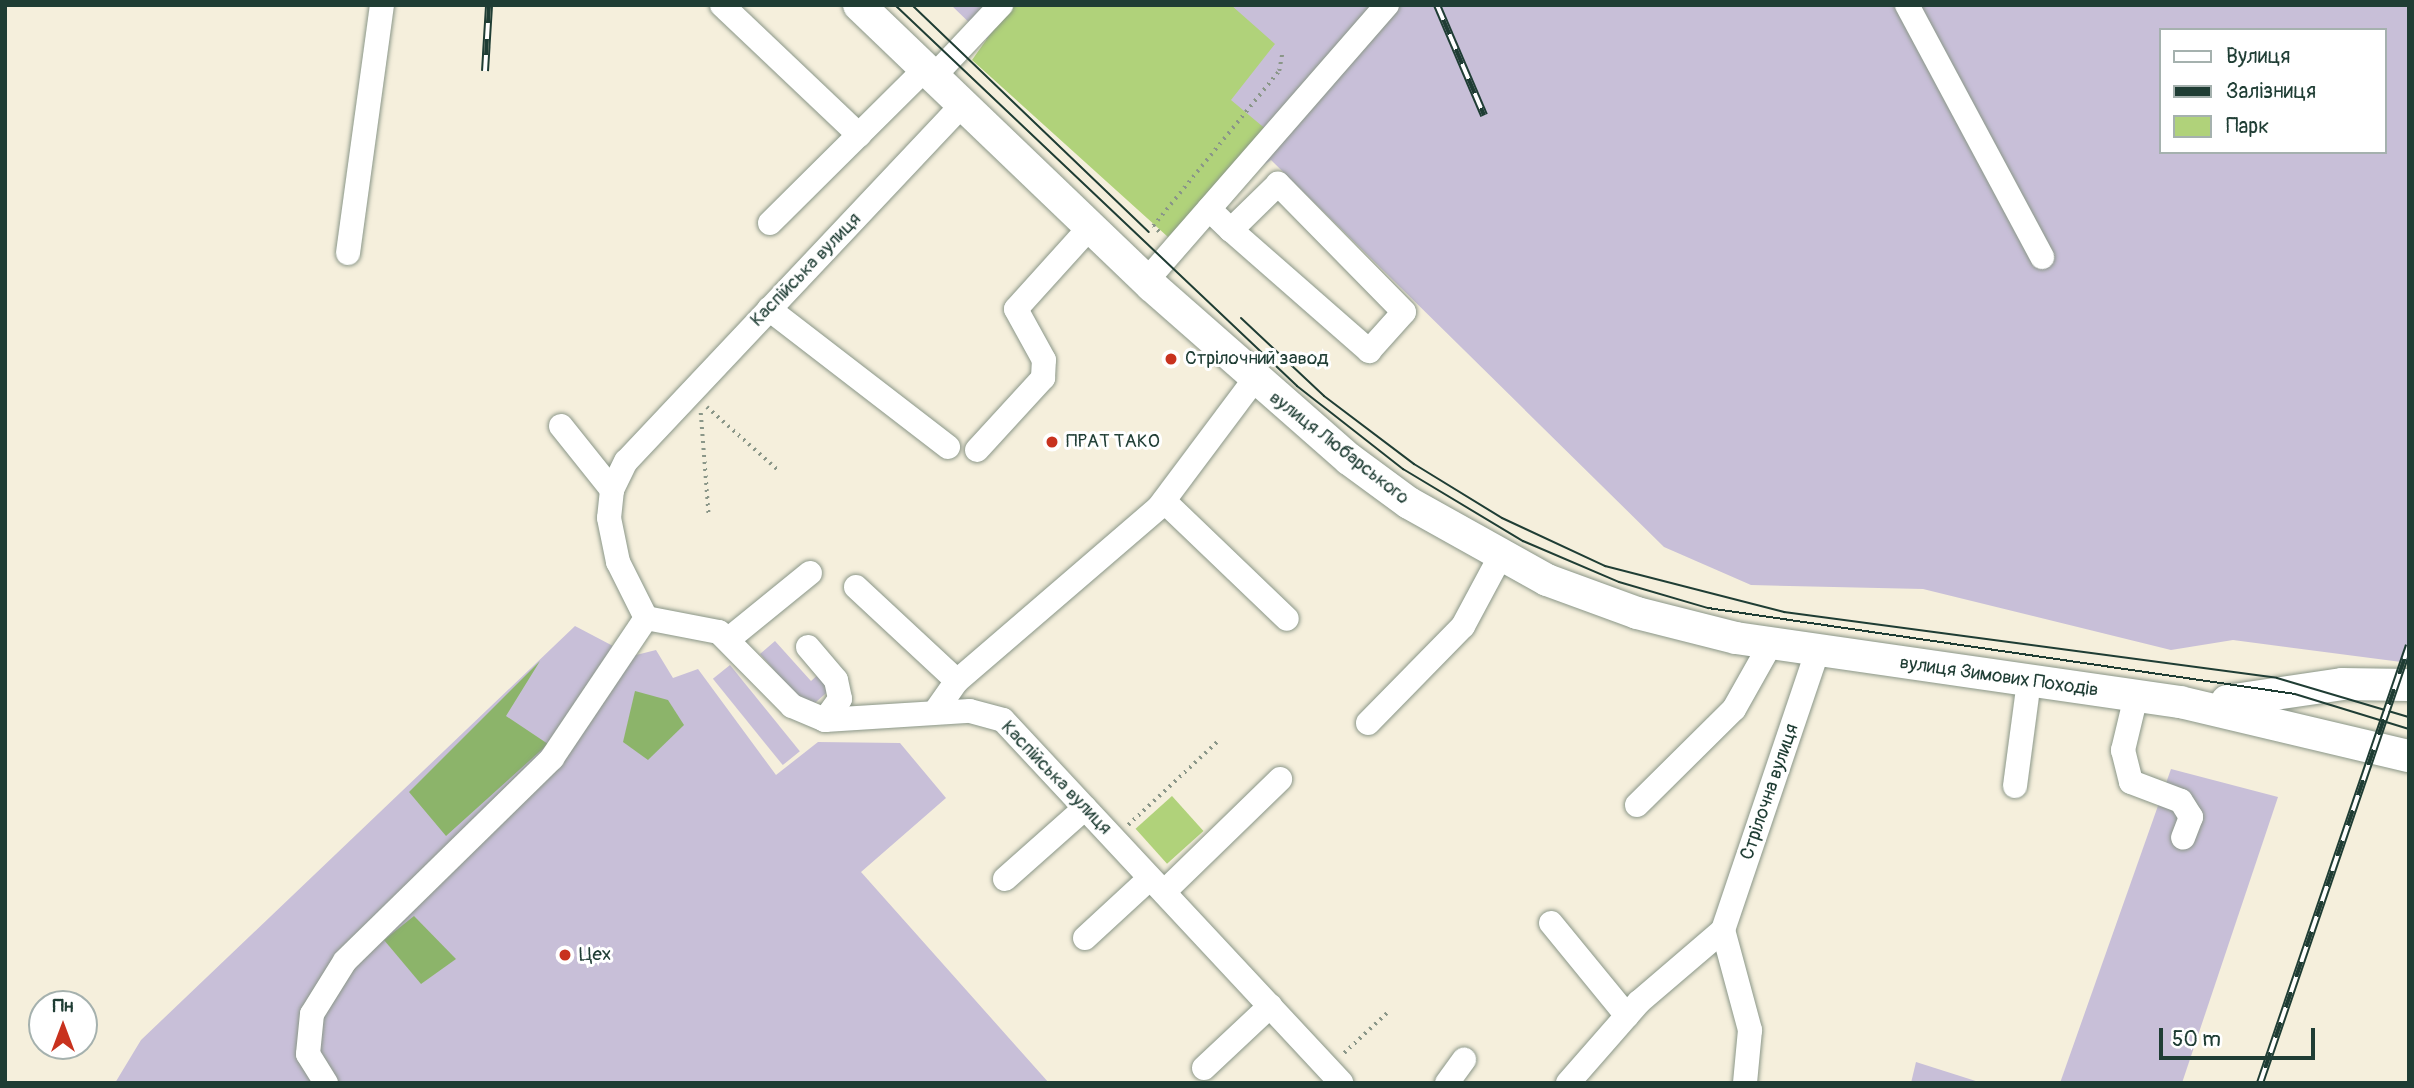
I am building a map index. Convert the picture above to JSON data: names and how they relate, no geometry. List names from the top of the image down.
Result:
{
  "streets": {
    "main road": ["вулиця Любарського", "вулиця Зимових Походів"],
    "street": ["Каспійська вулиця", "Стрілочна вулиця"]
  },
  "crossings": [
    ["Каспійська вулиця", "вулиця Любарського"],
    ["вулиця Любарського", "вулиця Зимових Походів"],
    ["вулиця Любарського", "Стрілочна вулиця"],
    ["вулиця Зимових Походів", "Стрілочна вулиця"]
  ],
  "places": ["Стрілочний завод", "ПРАТ ТАКО", "Цех"],
  "legend": ["Вулиця", "Залізниця", "Парк"],
  "scale_bar": "50 m",
  "north": "top"
}
